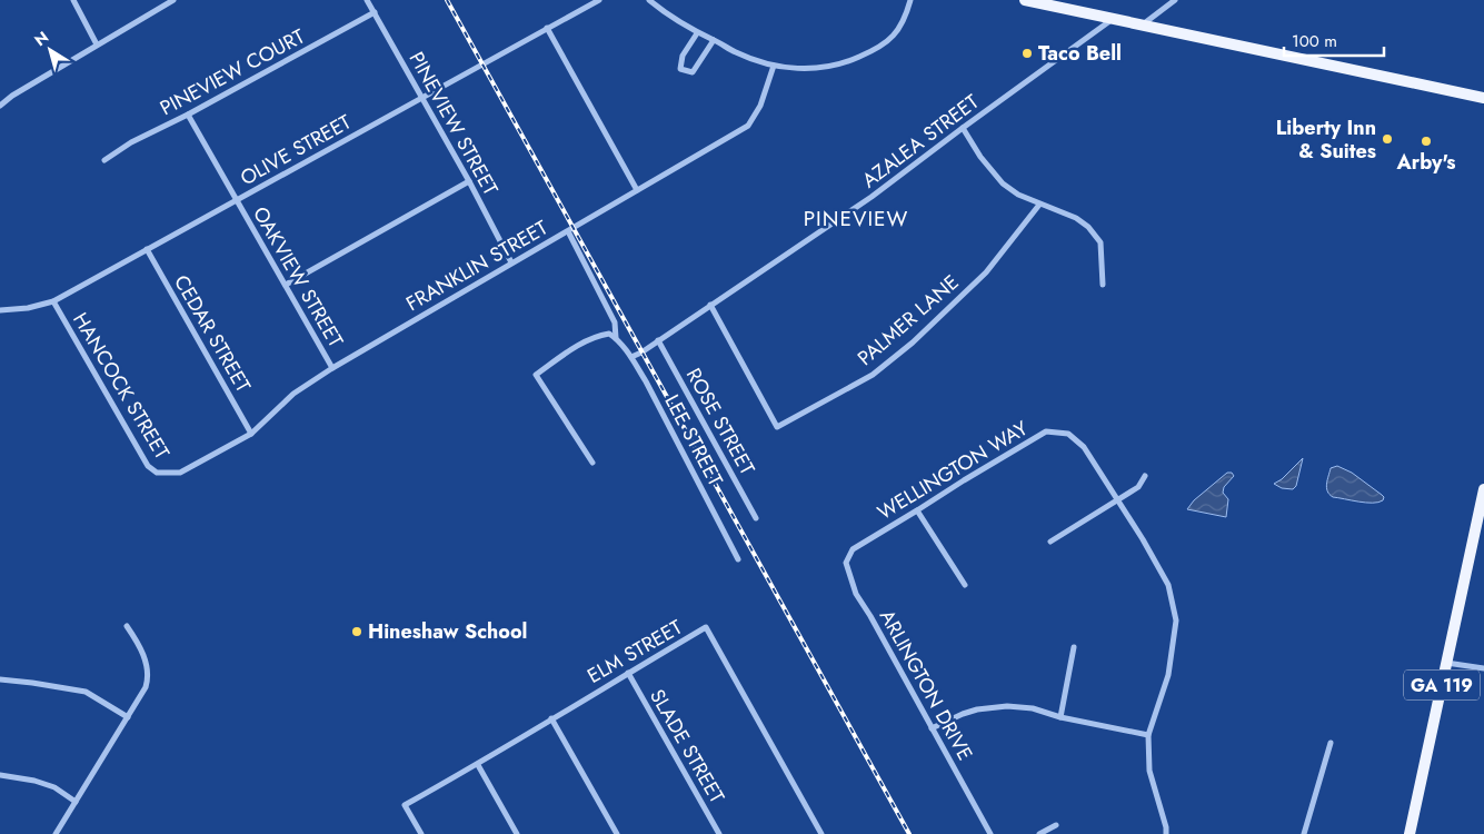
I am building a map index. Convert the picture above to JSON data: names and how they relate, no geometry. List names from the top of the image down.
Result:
{
  "streets": {
    "main road": ["GA 119"],
    "street": [
      "PINEVIEW COURT",
      "PINEVIEW STREET",
      "AZALEA STREET",
      "OLIVE STREET",
      "FRANKLIN STREET",
      "OAKVIEW STREET",
      "PALMER LANE",
      "CEDAR STREET",
      "HANCOCK STREET",
      "ROSE STREET",
      "LEE STREET",
      "WELLINGTON WAY",
      "ELM STREET",
      "ARLINGTON DRIVE",
      "SLADE STREET"
    ]
  },
  "crossings": [
    ["PINEVIEW COURT", "PINEVIEW STREET"],
    ["PINEVIEW COURT", "OAKVIEW STREET"],
    ["PINEVIEW STREET", "OLIVE STREET"],
    ["PINEVIEW STREET", "FRANKLIN STREET"],
    ["AZALEA STREET", "PALMER LANE"],
    ["AZALEA STREET", "ROSE STREET"],
    ["AZALEA STREET", "LEE STREET"],
    ["OLIVE STREET", "OAKVIEW STREET"],
    ["OLIVE STREET", "CEDAR STREET"],
    ["OLIVE STREET", "HANCOCK STREET"],
    ["FRANKLIN STREET", "OAKVIEW STREET"],
    ["FRANKLIN STREET", "CEDAR STREET"],
    ["FRANKLIN STREET", "HANCOCK STREET"],
    ["FRANKLIN STREET", "LEE STREET"],
    ["WELLINGTON WAY", "ARLINGTON DRIVE"],
    ["ELM STREET", "SLADE STREET"]
  ],
  "districts": ["PINEVIEW"],
  "places": [
    "Taco Bell",
    "Liberty Inn & Suites",
    "Arby's",
    "Hineshaw School"
  ],
  "scale_bar": "100 m",
  "north": "top left"
}
